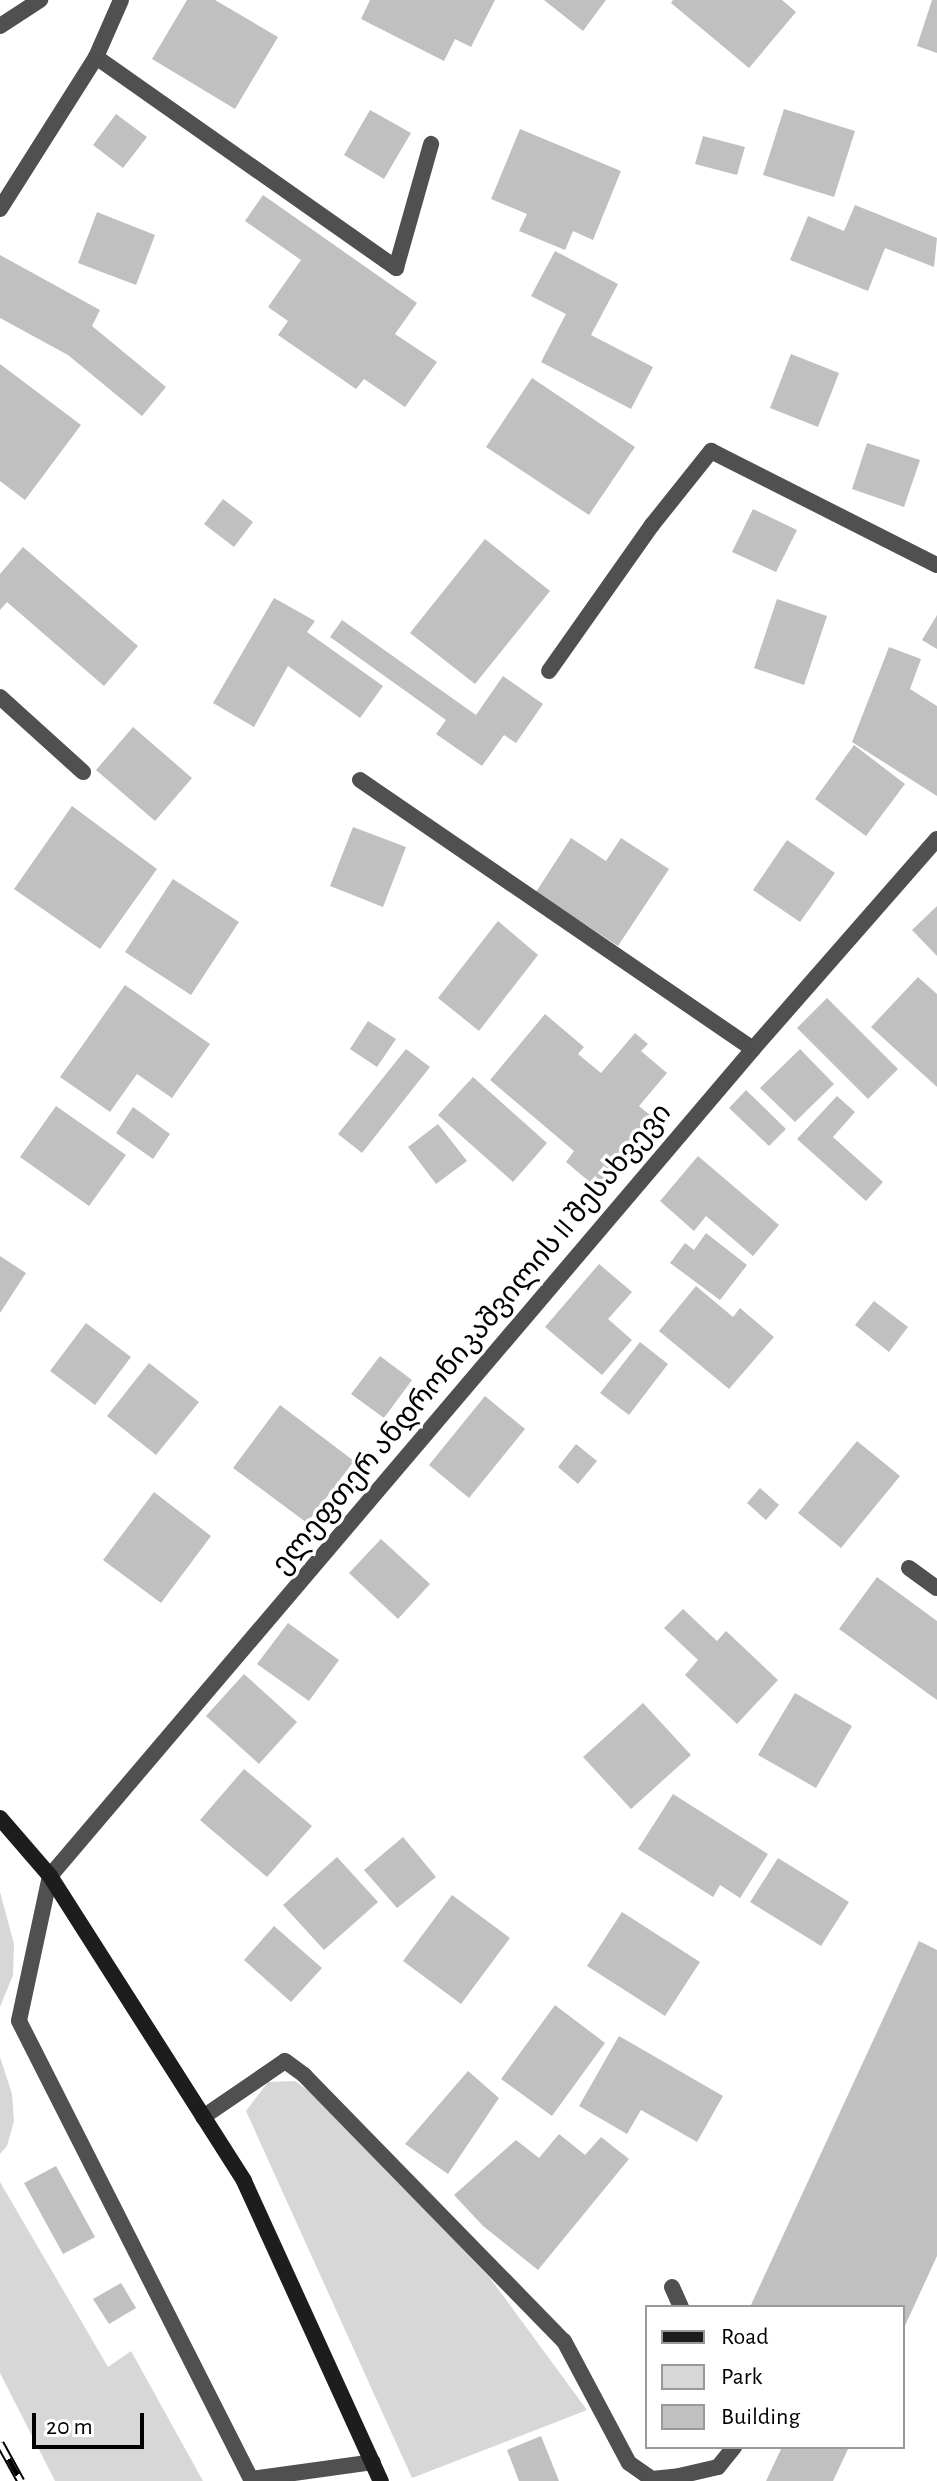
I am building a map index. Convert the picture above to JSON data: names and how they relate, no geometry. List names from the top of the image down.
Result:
{
  "streets": {
    "street": ["ელეფთერ ანდრონიკაშვილის II შესახვევი"]
  },
  "legend": ["Road", "Park", "Building"],
  "scale_bar": "20 m"
}
